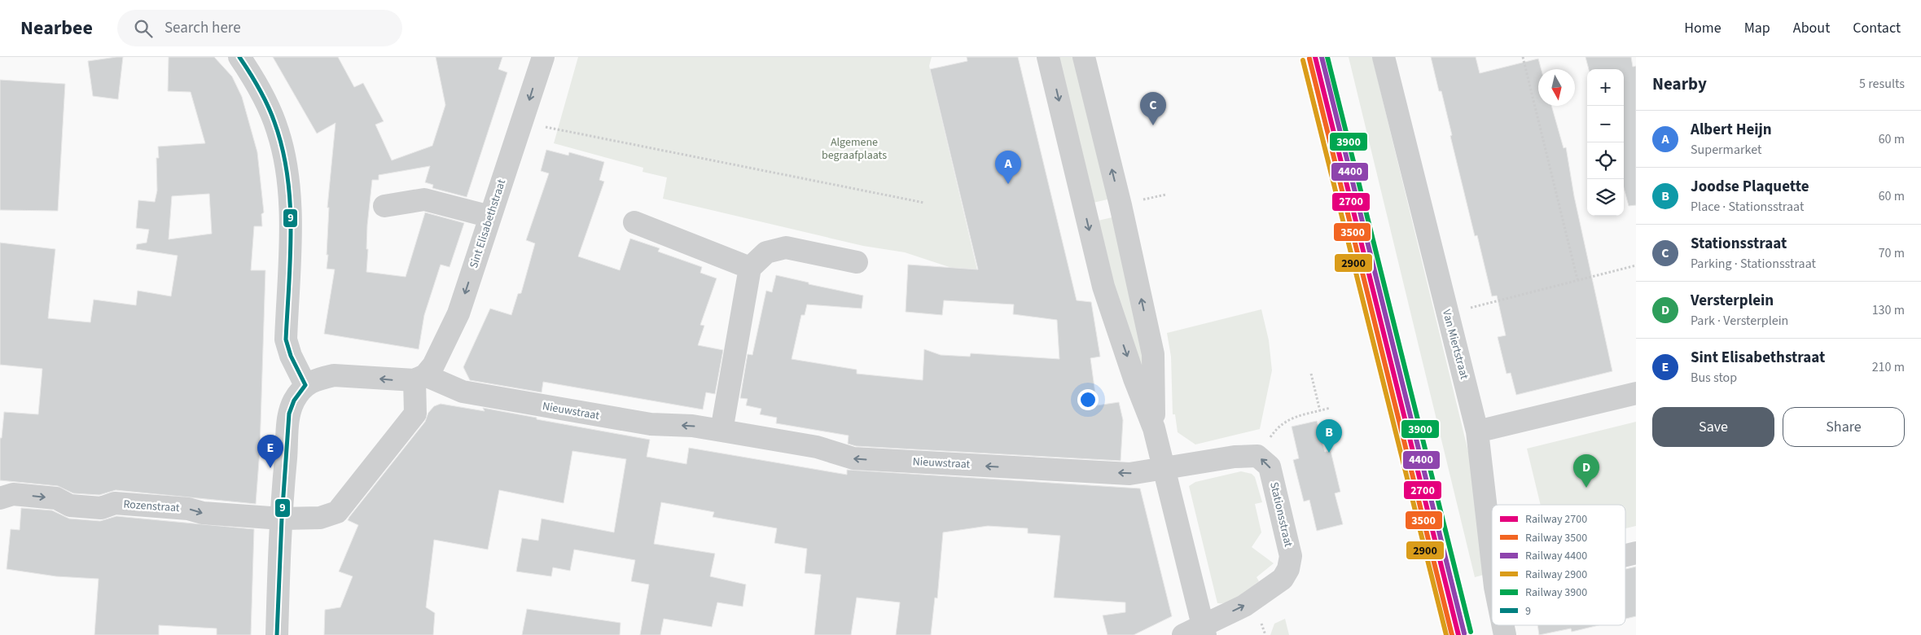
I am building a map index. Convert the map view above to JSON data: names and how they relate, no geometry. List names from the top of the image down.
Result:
{
  "streets": {
    "street": [
      "Sint Elisabethstraat",
      "Van Miertstraat",
      "Nieuwstraat",
      "Rozenstraat",
      "Stationsstraat"
    ]
  },
  "crossings": [
    ["Sint Elisabethstraat", "Nieuwstraat"]
  ],
  "one_way": ["Sint Elisabethstraat", "Rozenstraat", "Stationsstraat"],
  "parks": ["Algemene begraafplaats"],
  "lines": [
    "rail line 2700",
    "rail line 4400",
    "rail line 3900",
    "transit line 9",
    "rail line 3500",
    "rail line 2900"
  ],
  "legend": [
    "Railway 2700",
    "Railway 3500",
    "Railway 4400",
    "Railway 2900",
    "Railway 3900",
    "9"
  ],
  "north": "bottom",
  "page": {
    "header": "Nearbee",
    "search": "Search here",
    "nav": [
      "Home",
      "Map",
      "About",
      "Contact"
    ],
    "heading": ["Nearby", "5 results"],
    "map_buttons": ["+", "−"],
    "pins": [
      "C",
      "A",
      "B",
      "E",
      "D"
    ],
    "list": [
      {
        "mark": "A",
        "name": "Albert Heijn",
        "note": "Supermarket",
        "value": "60 m"
      },
      {
        "mark": "B",
        "name": "Joodse Plaquette",
        "note": "Place · Stationsstraat",
        "value": "60 m"
      },
      {
        "mark": "C",
        "name": "Stationsstraat",
        "note": "Parking · Stationsstraat",
        "value": "70 m"
      },
      {
        "mark": "D",
        "name": "Versterplein",
        "note": "Park · Versterplein",
        "value": "130 m"
      },
      {
        "mark": "E",
        "name": "Sint Elisabethstraat",
        "note": "Bus stop",
        "value": "210 m"
      }
    ],
    "buttons": ["Save", "Share"]
  }
}
